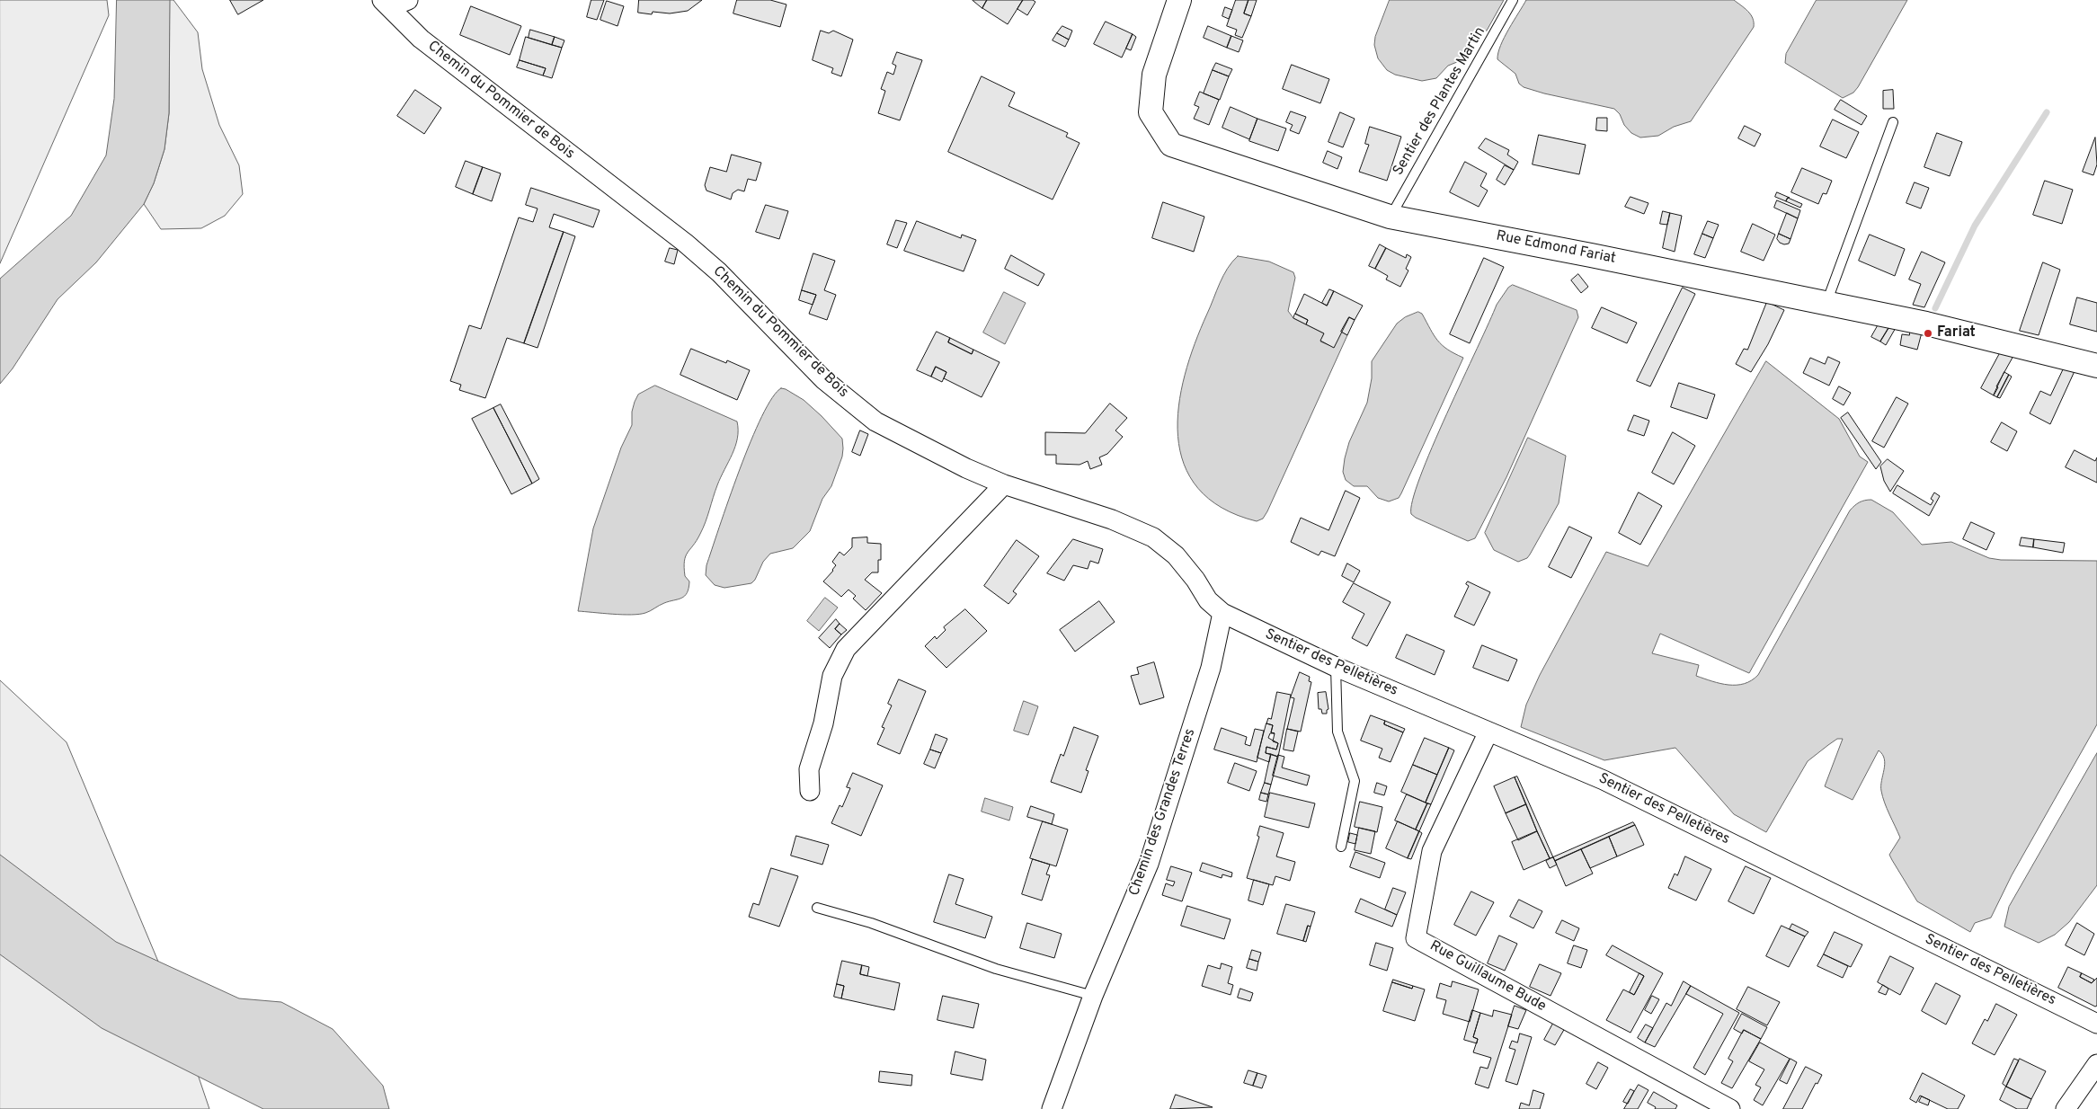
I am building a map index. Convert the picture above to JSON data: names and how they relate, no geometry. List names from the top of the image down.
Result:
{
  "streets": {
    "street": [
      "Chemin du Pommier de Bois",
      "Rue Edmond Fariat",
      "Sentier des Pelletières",
      "Chemin des Grandes Terres",
      "Rue Guillaume Bude"
    ],
    "lane": ["Sentier des Plantes Martin"]
  },
  "crossings": [
    ["Chemin du Pommier de Bois", "Sentier des Pelletières"],
    ["Chemin du Pommier de Bois", "Chemin des Grandes Terres"],
    ["Sentier des Plantes Martin", "Rue Edmond Fariat"],
    ["Sentier des Pelletières", "Chemin des Grandes Terres"],
    ["Sentier des Pelletières", "Rue Guillaume Bude"]
  ],
  "places": ["Fariat"]
}
